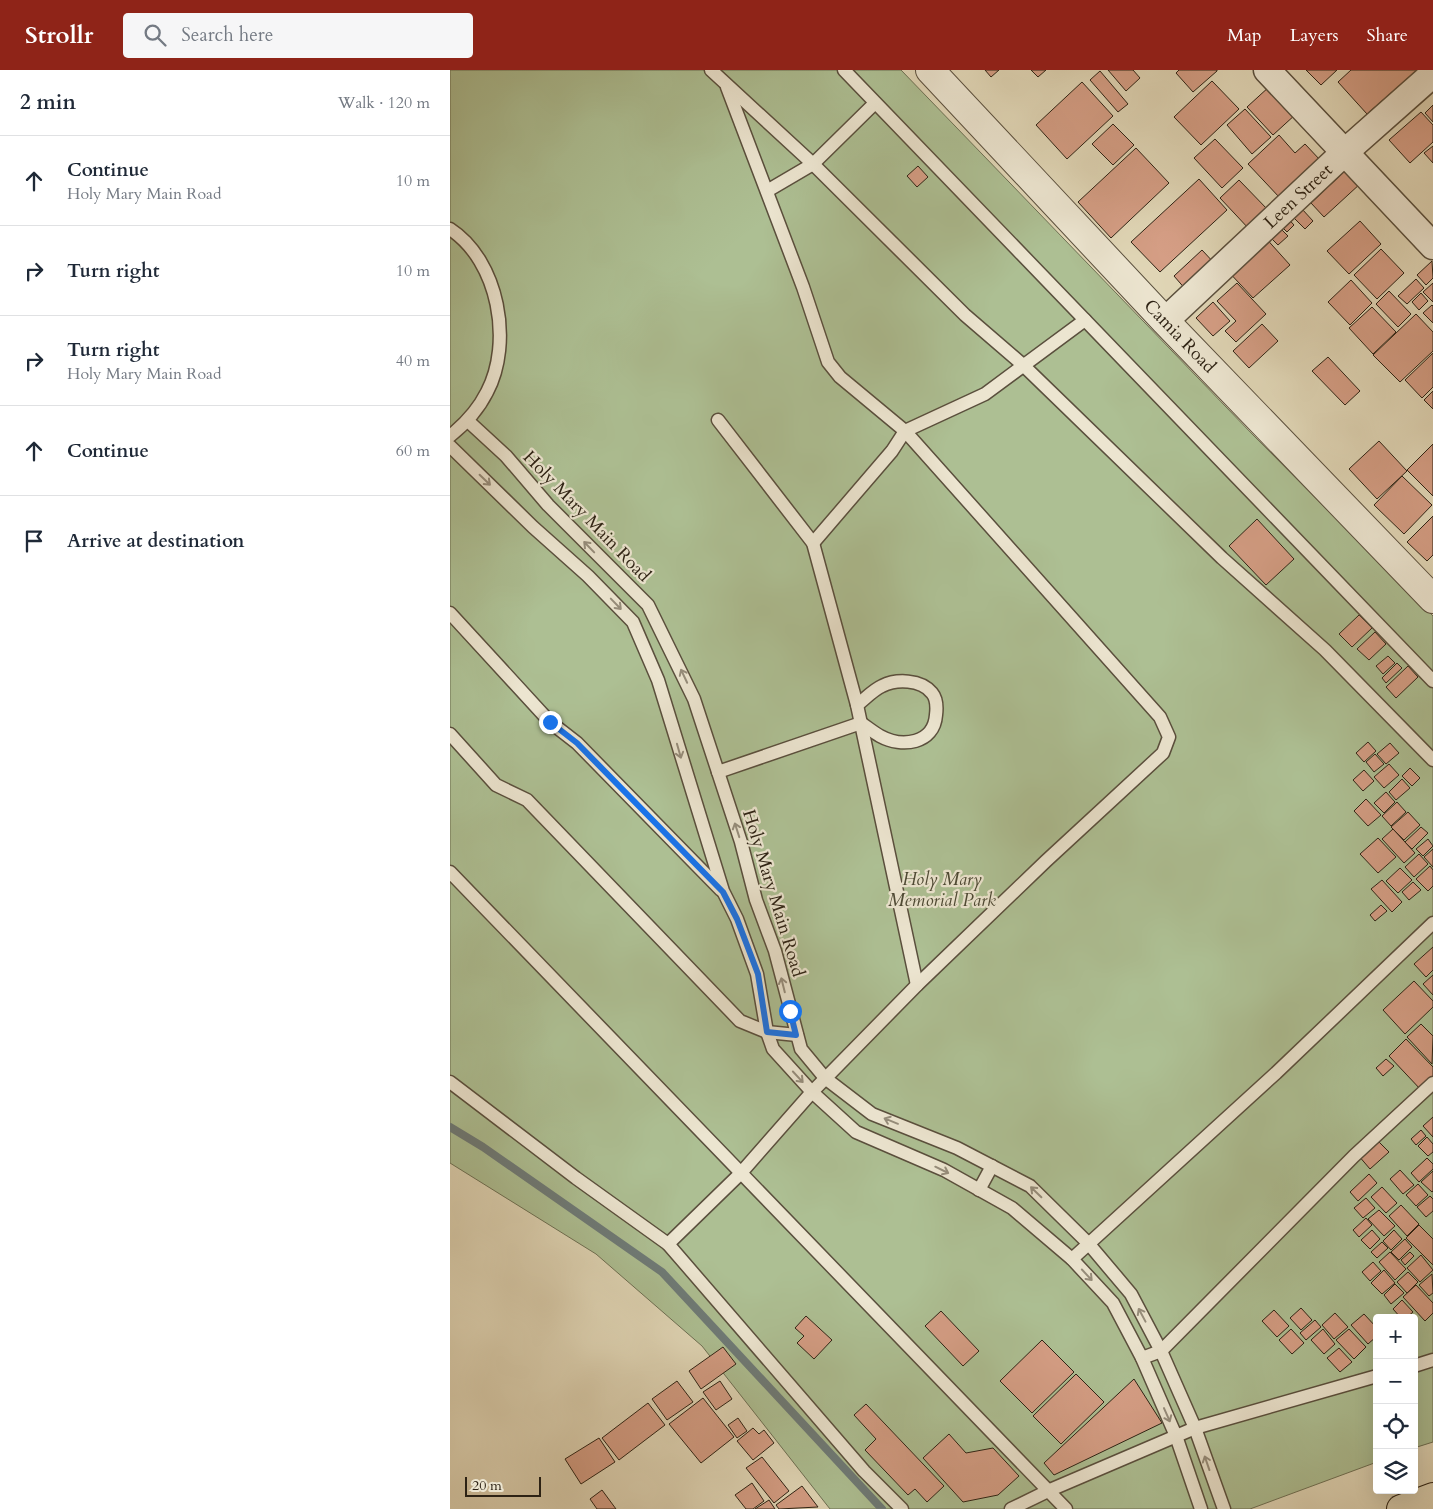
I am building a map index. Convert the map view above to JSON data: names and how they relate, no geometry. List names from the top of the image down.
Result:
{
  "streets": {
    "street": ["Leen Street", "Camia Road"],
    "lane": ["Holy Mary Main Road"]
  },
  "crossings": [
    ["Leen Street", "Camia Road"]
  ],
  "parks": ["Holy Mary Memorial Park"],
  "scale_bar": "20 m",
  "page": {
    "header": "Strollr",
    "search": "Search here",
    "nav": ["Map", "Layers", "Share"],
    "heading": ["2 min", "Walk · 120 m"],
    "list": [
      ["Continue", "Holy Mary Main Road", "10 m"],
      ["Turn right", "10 m"],
      ["Turn right", "Holy Mary Main Road", "40 m"],
      ["Continue", "60 m"],
      "Arrive at destination"
    ],
    "map_buttons": ["+", "−"],
    "scale": "20 m"
  }
}
